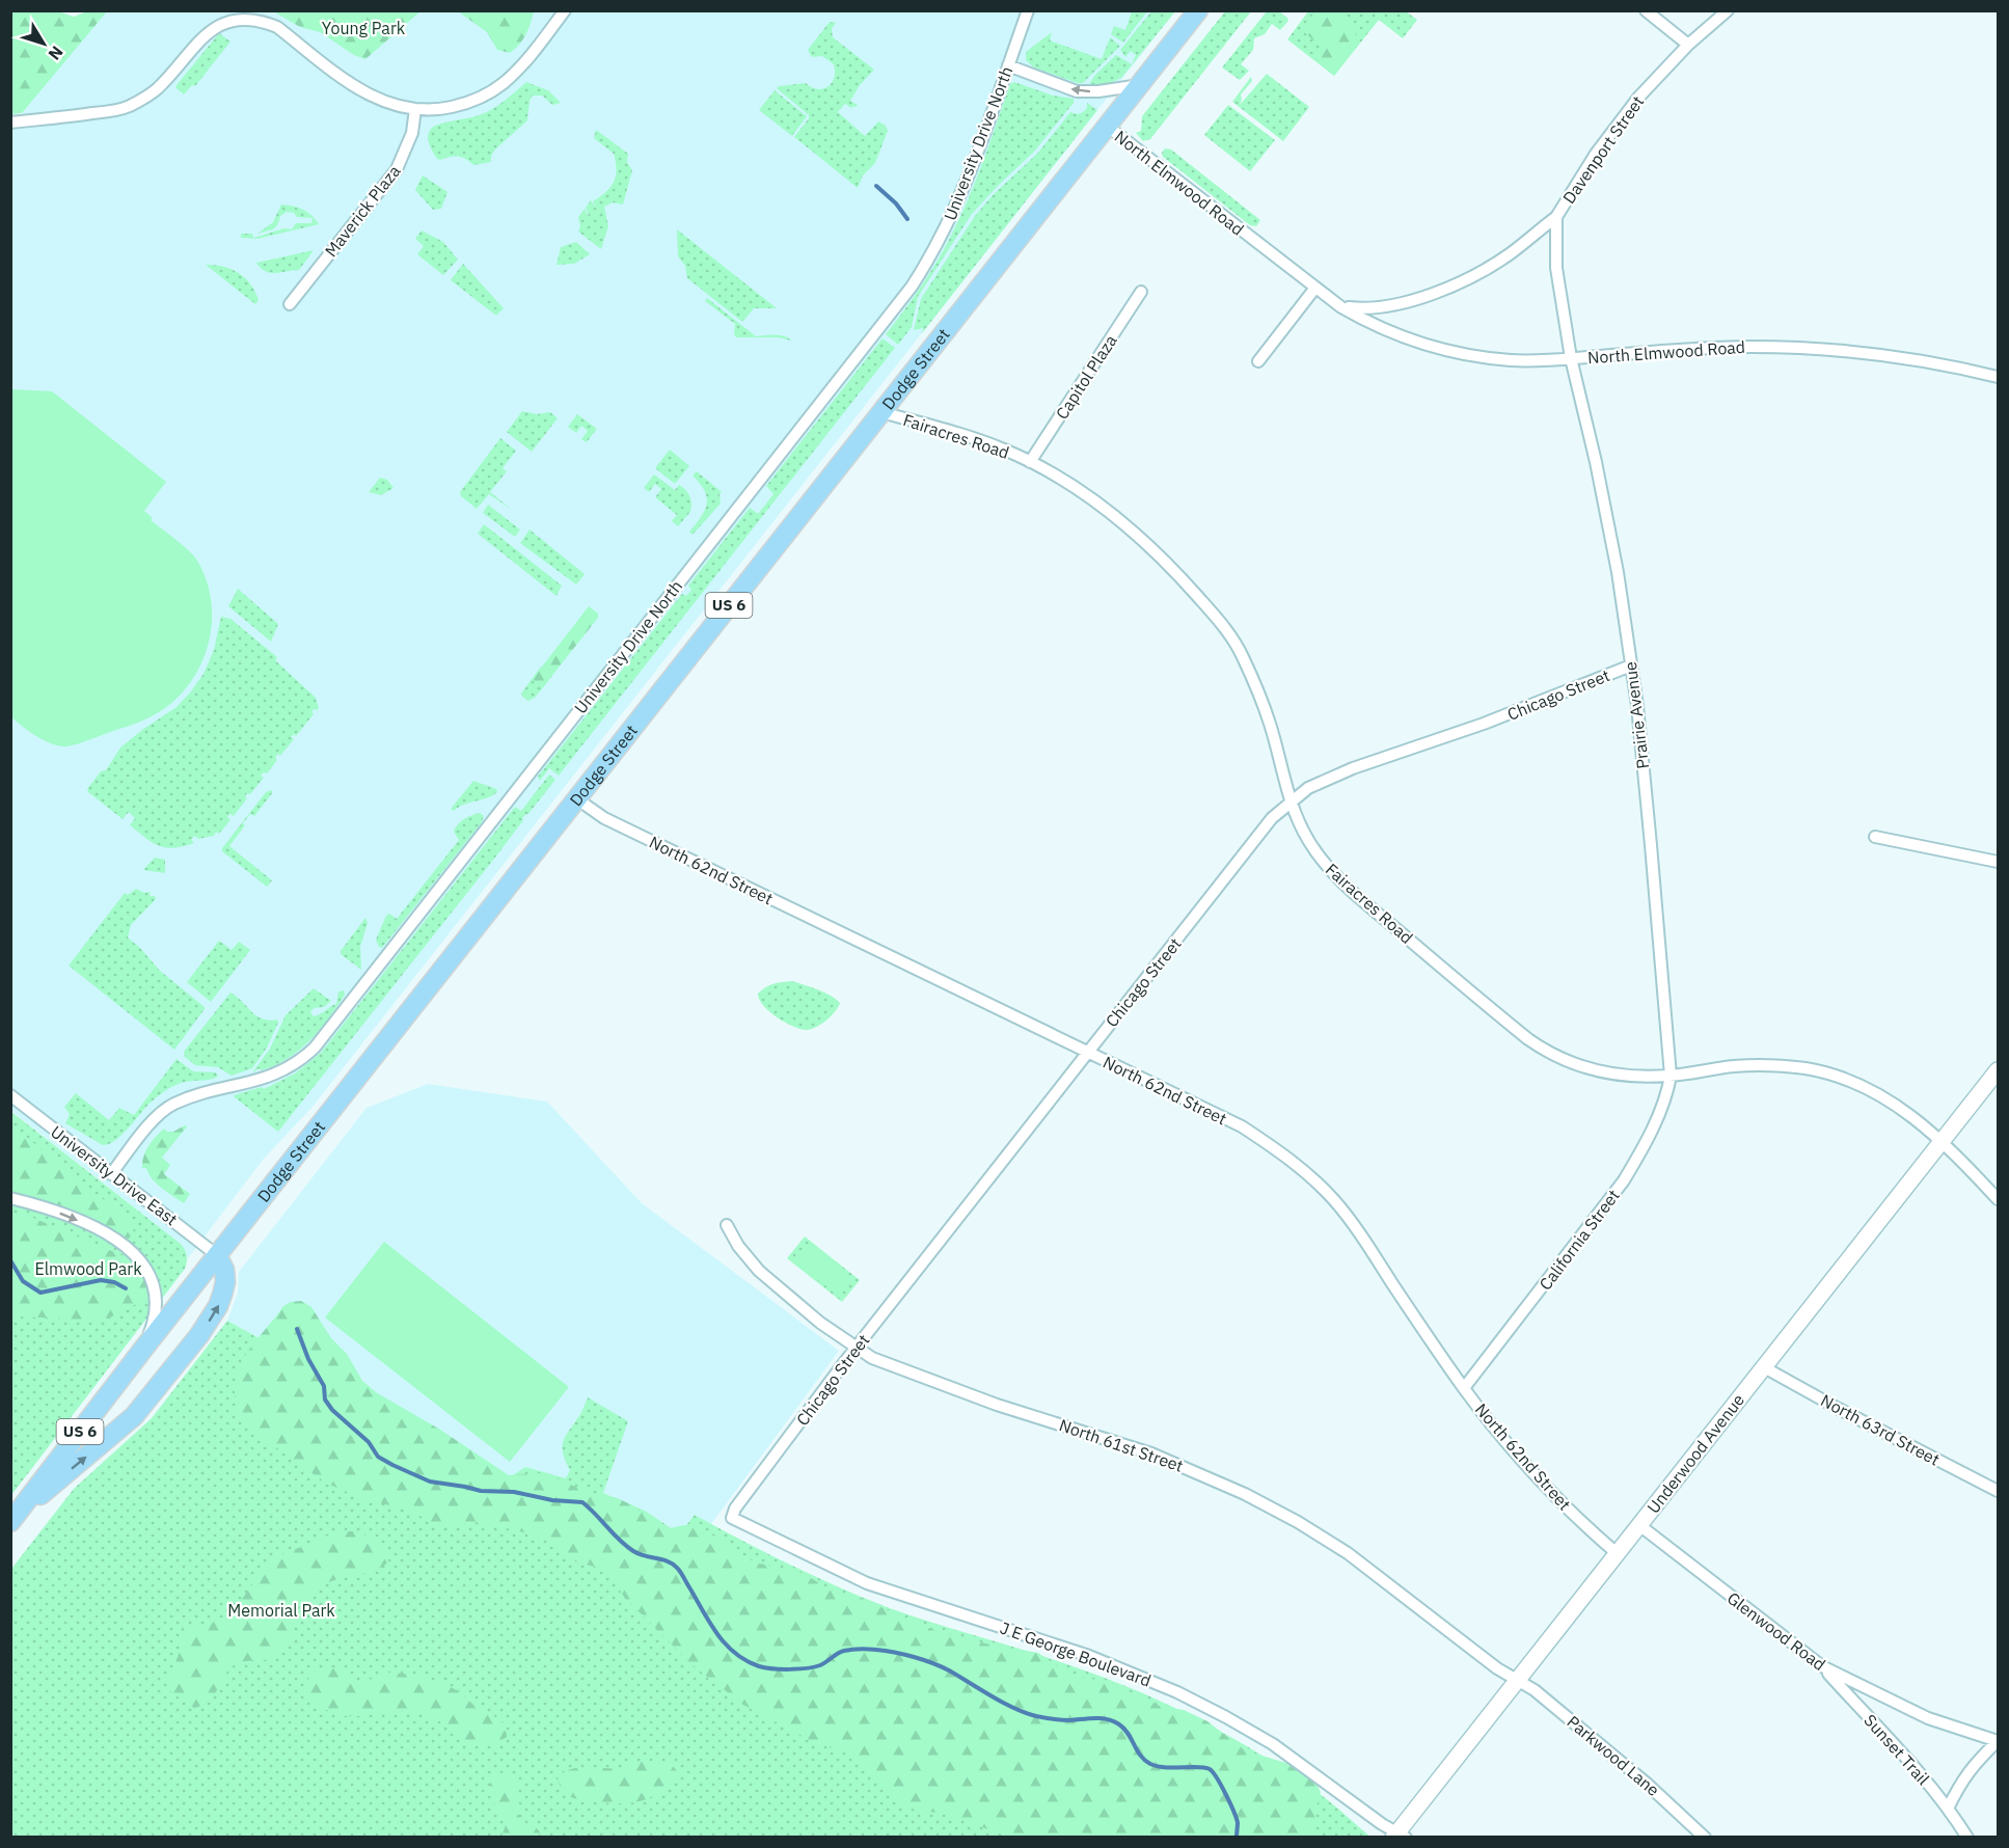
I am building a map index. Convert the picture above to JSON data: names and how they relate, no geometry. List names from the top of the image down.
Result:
{
  "streets": {
    "highway": ["Dodge Street", "US 6"],
    "main road": ["Underwood Avenue"],
    "street": [
      "University Drive North",
      "Davenport Street",
      "North Elmwood Road",
      "Maverick Plaza",
      "Capitol Plaza",
      "Fairacres Road",
      "Chicago Street",
      "Prairie Avenue",
      "North 62nd Street",
      "University Drive East",
      "California Street",
      "North 63rd Street",
      "North 61st Street",
      "Glenwood Road",
      "J E George Boulevard",
      "Sunset Trail",
      "Parkwood Lane"
    ]
  },
  "crossings": [
    ["University Drive North", "University Drive East"],
    ["Davenport Street", "North Elmwood Road"],
    ["Davenport Street", "Prairie Avenue"],
    ["North Elmwood Road", "Dodge Street"],
    ["North Elmwood Road", "Prairie Avenue"],
    ["Dodge Street", "Fairacres Road"],
    ["Dodge Street", "North 62nd Street"],
    ["Dodge Street", "University Drive East"],
    ["Capitol Plaza", "Fairacres Road"],
    ["Fairacres Road", "Chicago Street"],
    ["Fairacres Road", "Prairie Avenue"],
    ["Fairacres Road", "California Street"],
    ["Fairacres Road", "Underwood Avenue"],
    ["Chicago Street", "Prairie Avenue"],
    ["Chicago Street", "North 62nd Street"],
    ["Chicago Street", "North 61st Street"],
    ["Chicago Street", "J E George Boulevard"],
    ["Prairie Avenue", "California Street"],
    ["North 62nd Street", "California Street"],
    ["North 62nd Street", "Underwood Avenue"],
    ["North 63rd Street", "Underwood Avenue"],
    ["North 61st Street", "Underwood Avenue"],
    ["North 61st Street", "Parkwood Lane"],
    ["Underwood Avenue", "Glenwood Road"],
    ["Underwood Avenue", "J E George Boulevard"],
    ["Underwood Avenue", "Parkwood Lane"],
    ["Glenwood Road", "Sunset Trail"]
  ],
  "parks": ["Young Park", "Elmwood Park", "Memorial Park"],
  "north": "bottom right"
}
